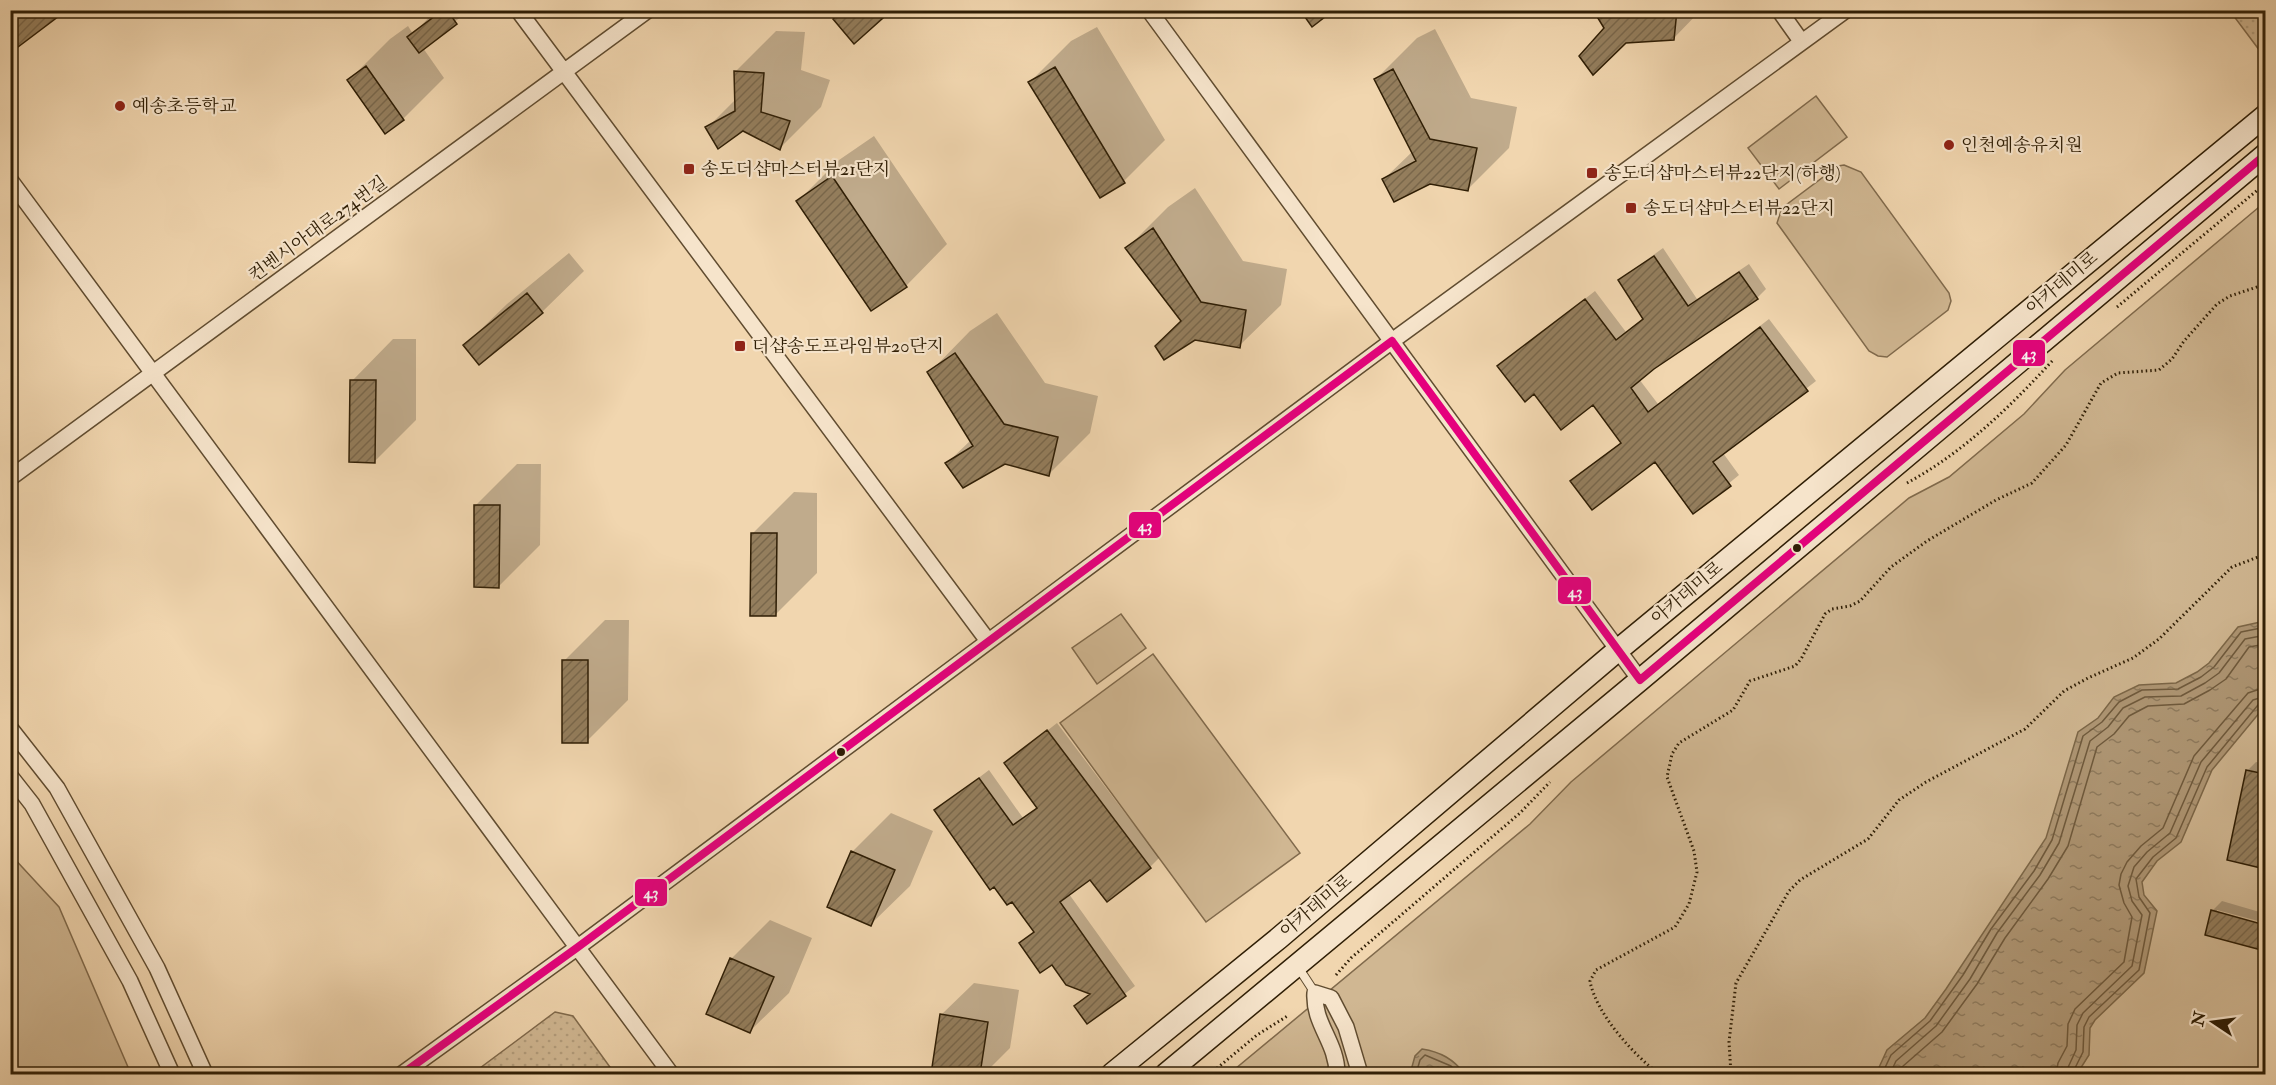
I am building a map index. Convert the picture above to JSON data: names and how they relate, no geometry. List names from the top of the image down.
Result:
{
  "streets": {
    "main road": ["아카데미로"],
    "street": ["컨벤시아대로274번길"]
  },
  "places": {
    "other": ["예송초등학교", "인천예송유치원"],
    "transit": [
      "송도더샵마스터뷰21단지",
      "송도더샵마스터뷰22단지(하행)",
      "송도더샵마스터뷰22단지",
      "더샵송도프라임뷰20단지"
    ]
  },
  "lines": ["transit line 43"],
  "north": "left"
}
